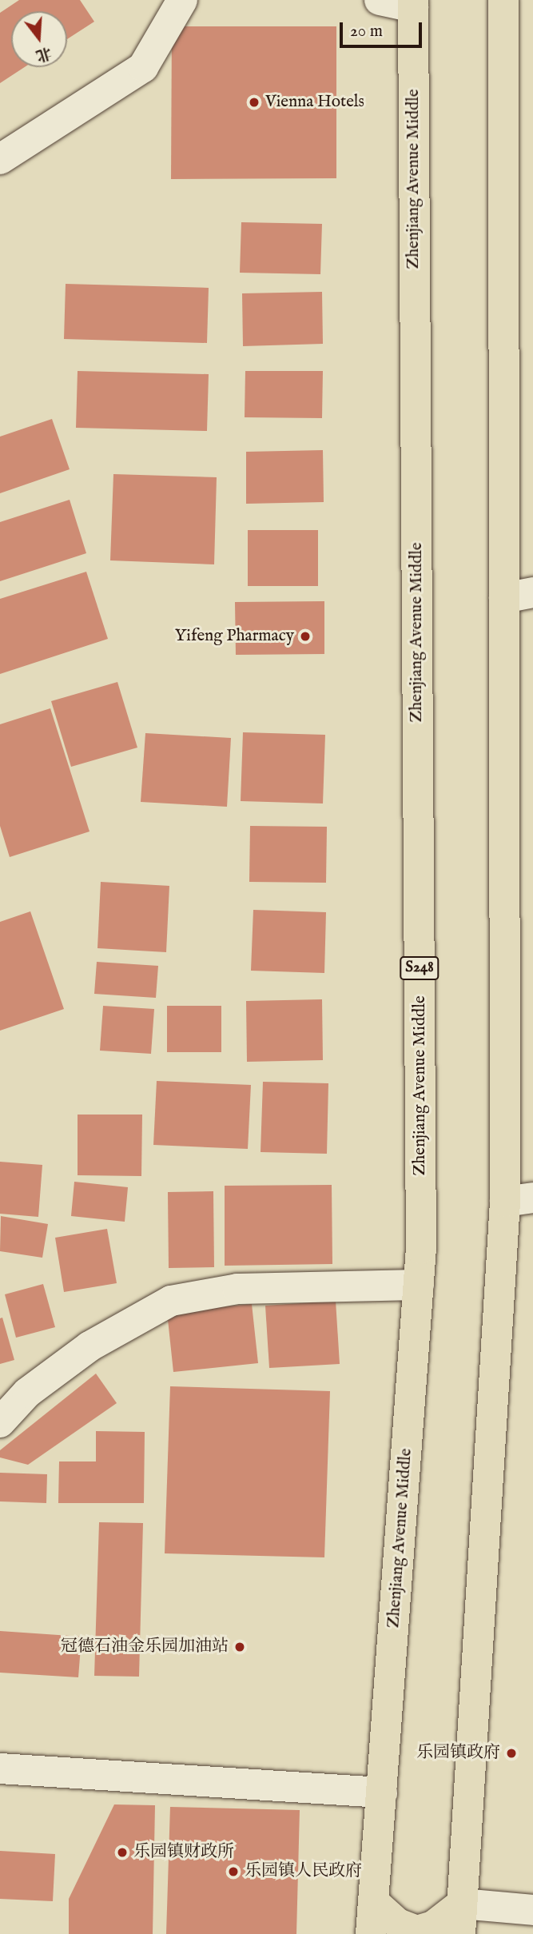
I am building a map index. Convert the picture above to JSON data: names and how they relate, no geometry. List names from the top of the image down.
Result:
{
  "streets": {
    "main road": ["Zhenjiang Avenue Middle", "S248"]
  },
  "places": [
    "Vienna Hotels",
    "Yifeng Pharmacy",
    "冠德石油金乐园加油站",
    "乐园镇政府",
    "乐园镇财政所",
    "乐园镇人民政府"
  ],
  "scale_bar": "20 m",
  "north": "bottom"
}
